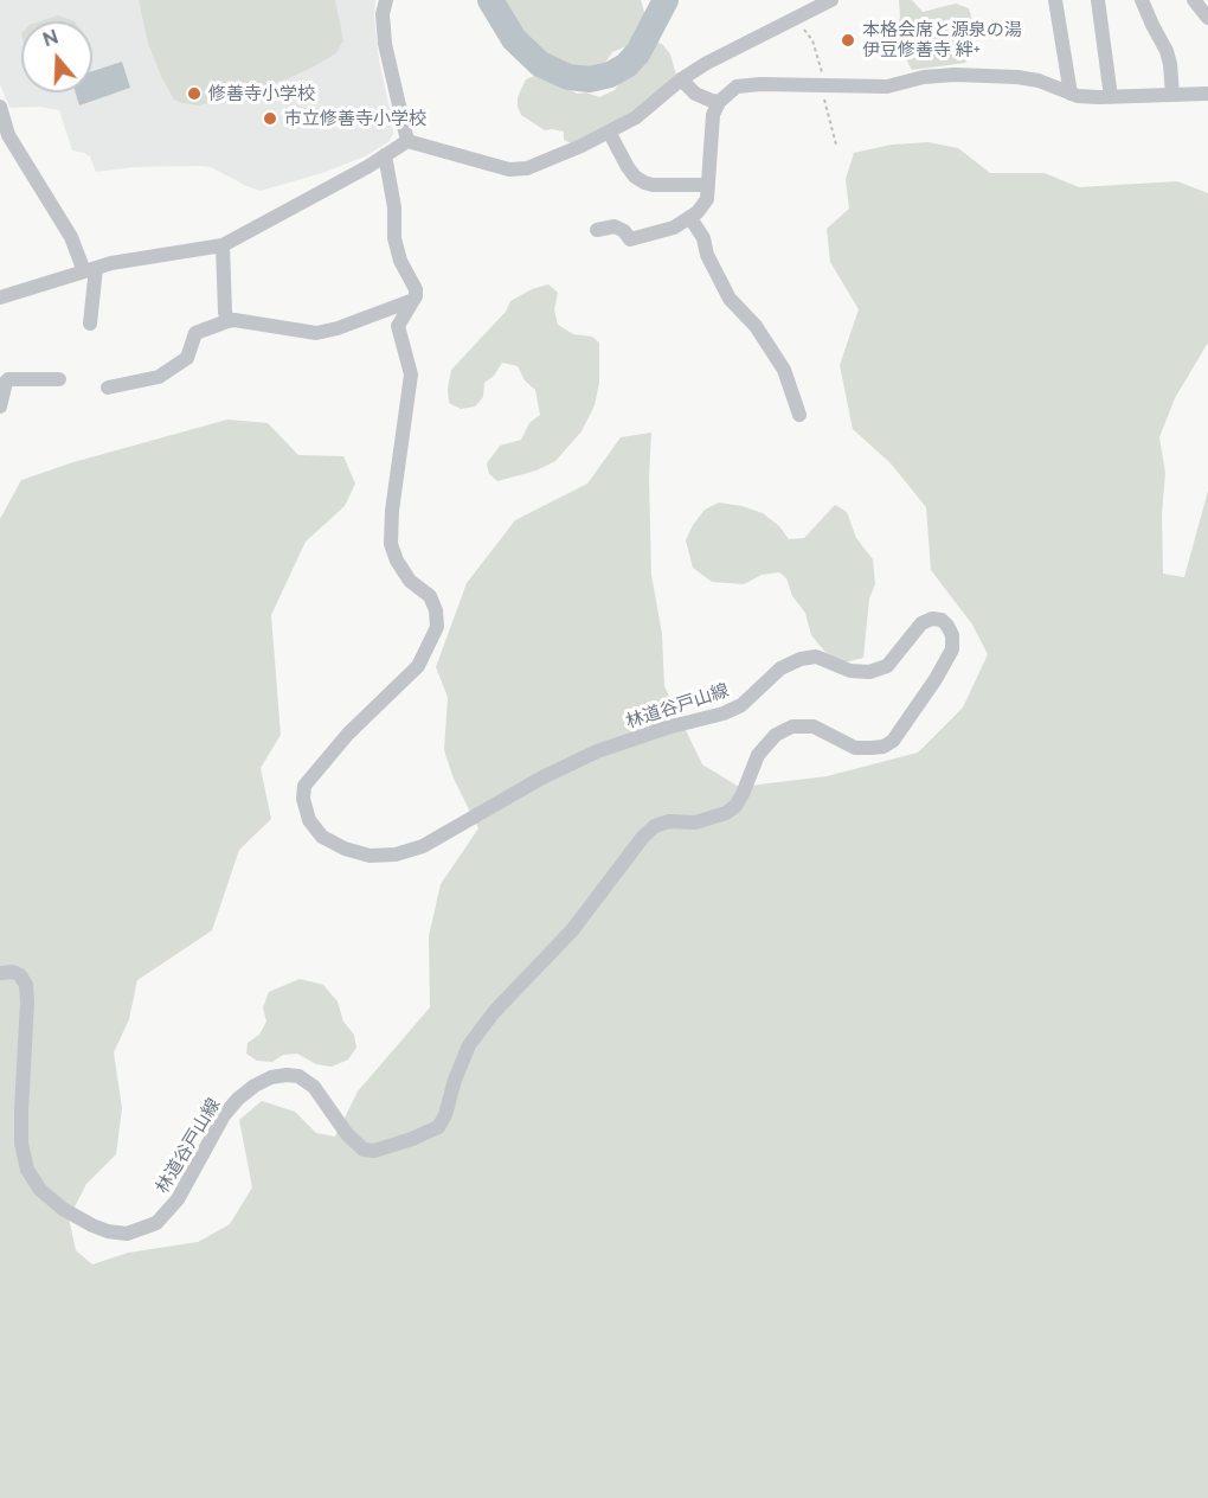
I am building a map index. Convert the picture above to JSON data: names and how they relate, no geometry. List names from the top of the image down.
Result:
{
  "streets": {
    "street": ["林道谷戸山線"]
  },
  "places": ["本格会席と源泉の湯 伊豆修善寺 絆+", "修善寺小学校", "市立修善寺小学校"],
  "north": "top"
}
